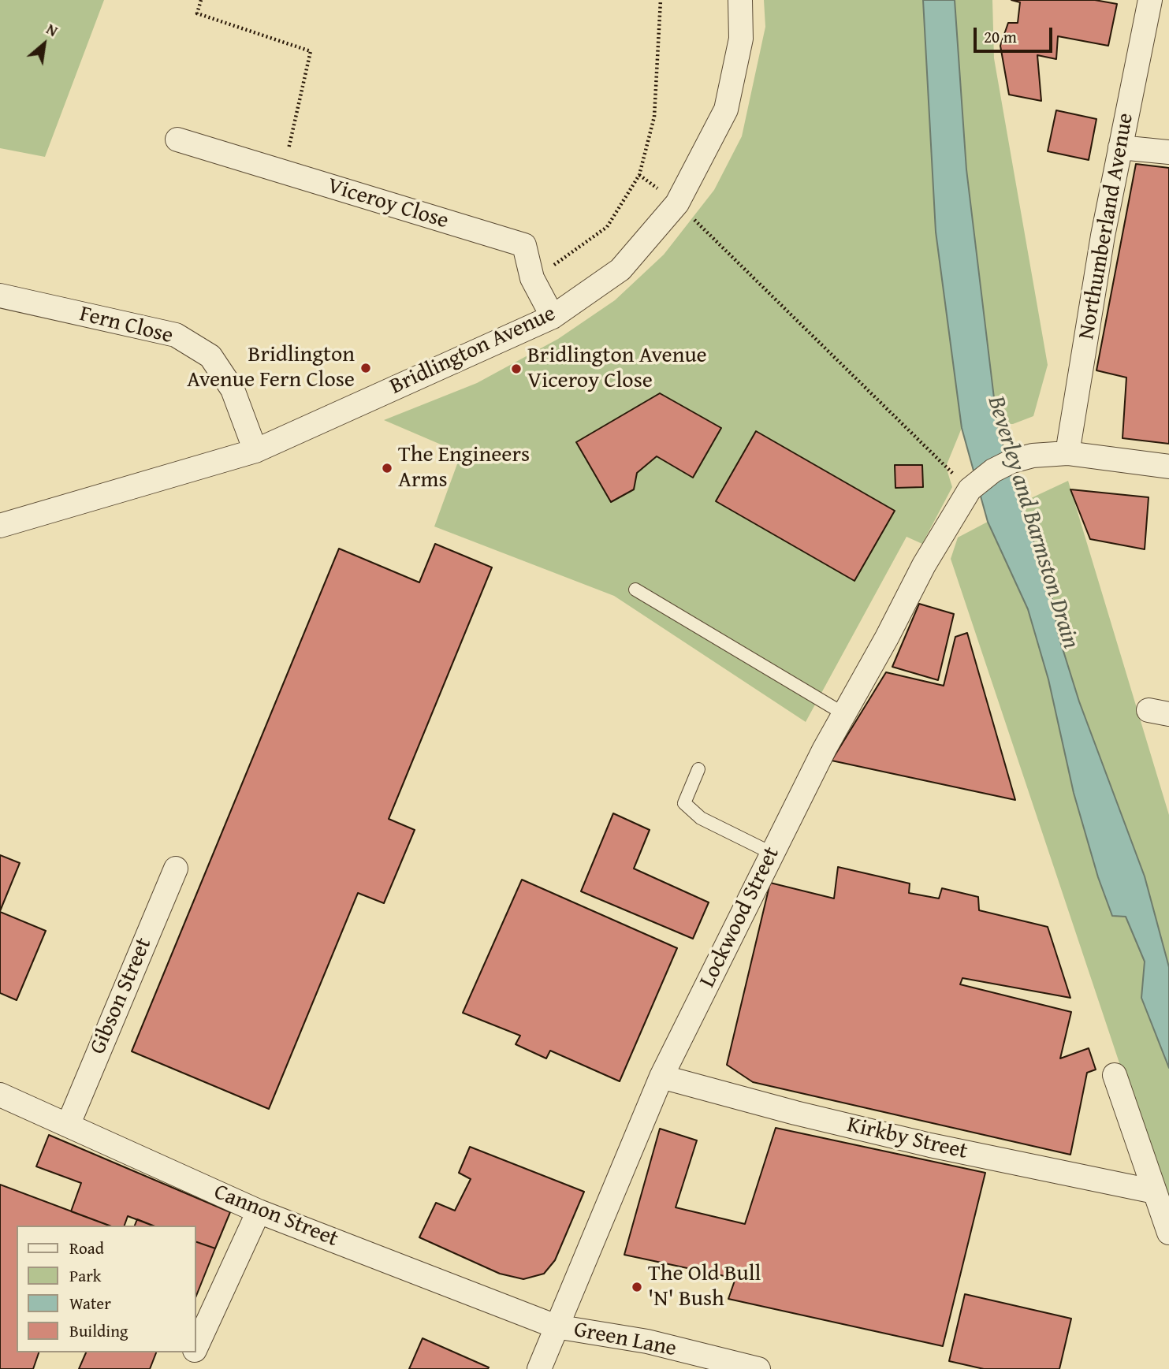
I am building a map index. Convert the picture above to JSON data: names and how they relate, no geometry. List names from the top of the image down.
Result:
{
  "streets": {
    "street": [
      "Viceroy Close",
      "Northumberland Avenue",
      "Fern Close",
      "Bridlington Avenue",
      "Lockwood Street",
      "Gibson Street",
      "Kirkby Street",
      "Cannon Street",
      "Green Lane"
    ]
  },
  "crossings": [
    ["Viceroy Close", "Bridlington Avenue"],
    ["Fern Close", "Bridlington Avenue"],
    ["Lockwood Street", "Kirkby Street"],
    ["Lockwood Street", "Cannon Street"],
    ["Lockwood Street", "Green Lane"],
    ["Gibson Street", "Cannon Street"],
    ["Cannon Street", "Green Lane"]
  ],
  "water": ["Beverley and Barmston Drain"],
  "places": [
    "Bridlington Avenue Fern Close",
    "Bridlington Avenue Viceroy Close",
    "The Engineers Arms",
    "The Old Bull 'N' Bush"
  ],
  "legend": [
    "Road",
    "Park",
    "Water",
    "Building"
  ],
  "scale_bar": "20 m",
  "north": "top right"
}
